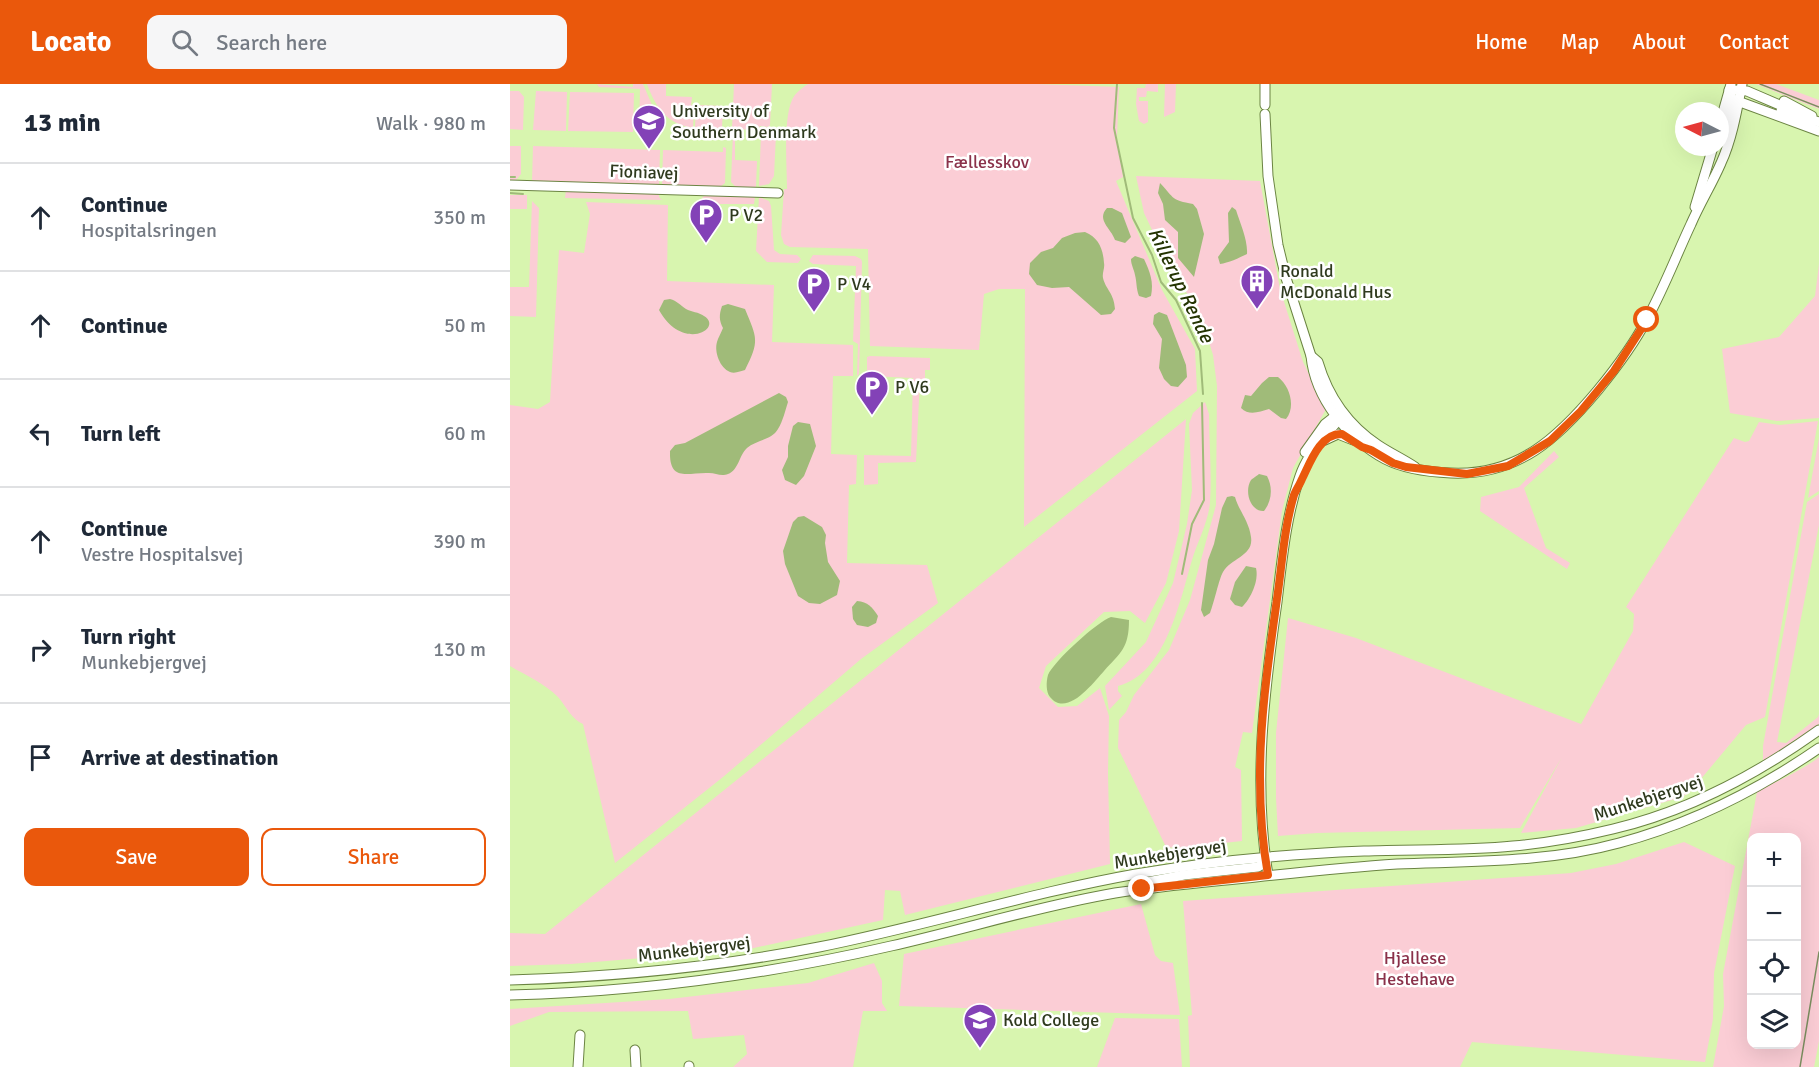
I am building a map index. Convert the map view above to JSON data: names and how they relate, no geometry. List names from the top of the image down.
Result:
{
  "streets": {
    "street": ["Fioniavej", "Munkebjergvej"]
  },
  "water": ["Killerup Rende"],
  "parks": ["Fællesskov", "Hjallese Hestehave"],
  "places": {
    "school or university": ["University of Southern Denmark", "Kold College"],
    "parking": ["P V2", "P V4", "P V6"],
    "building": ["Ronald McDonald Hus"]
  },
  "north": "left",
  "page": {
    "header": "Locato",
    "search": "Search here",
    "nav": [
      "Home",
      "Map",
      "About",
      "Contact"
    ],
    "heading": ["13 min", "Walk · 980 m"],
    "list": [
      ["Continue", "Hospitalsringen", "350 m"],
      ["Continue", "50 m"],
      ["Turn left", "60 m"],
      ["Continue", "Vestre Hospitalsvej", "390 m"],
      ["Turn right", "Munkebjergvej", "130 m"],
      "Arrive at destination"
    ],
    "buttons": ["Save", "Share"],
    "map_buttons": ["+", "−"]
  }
}
